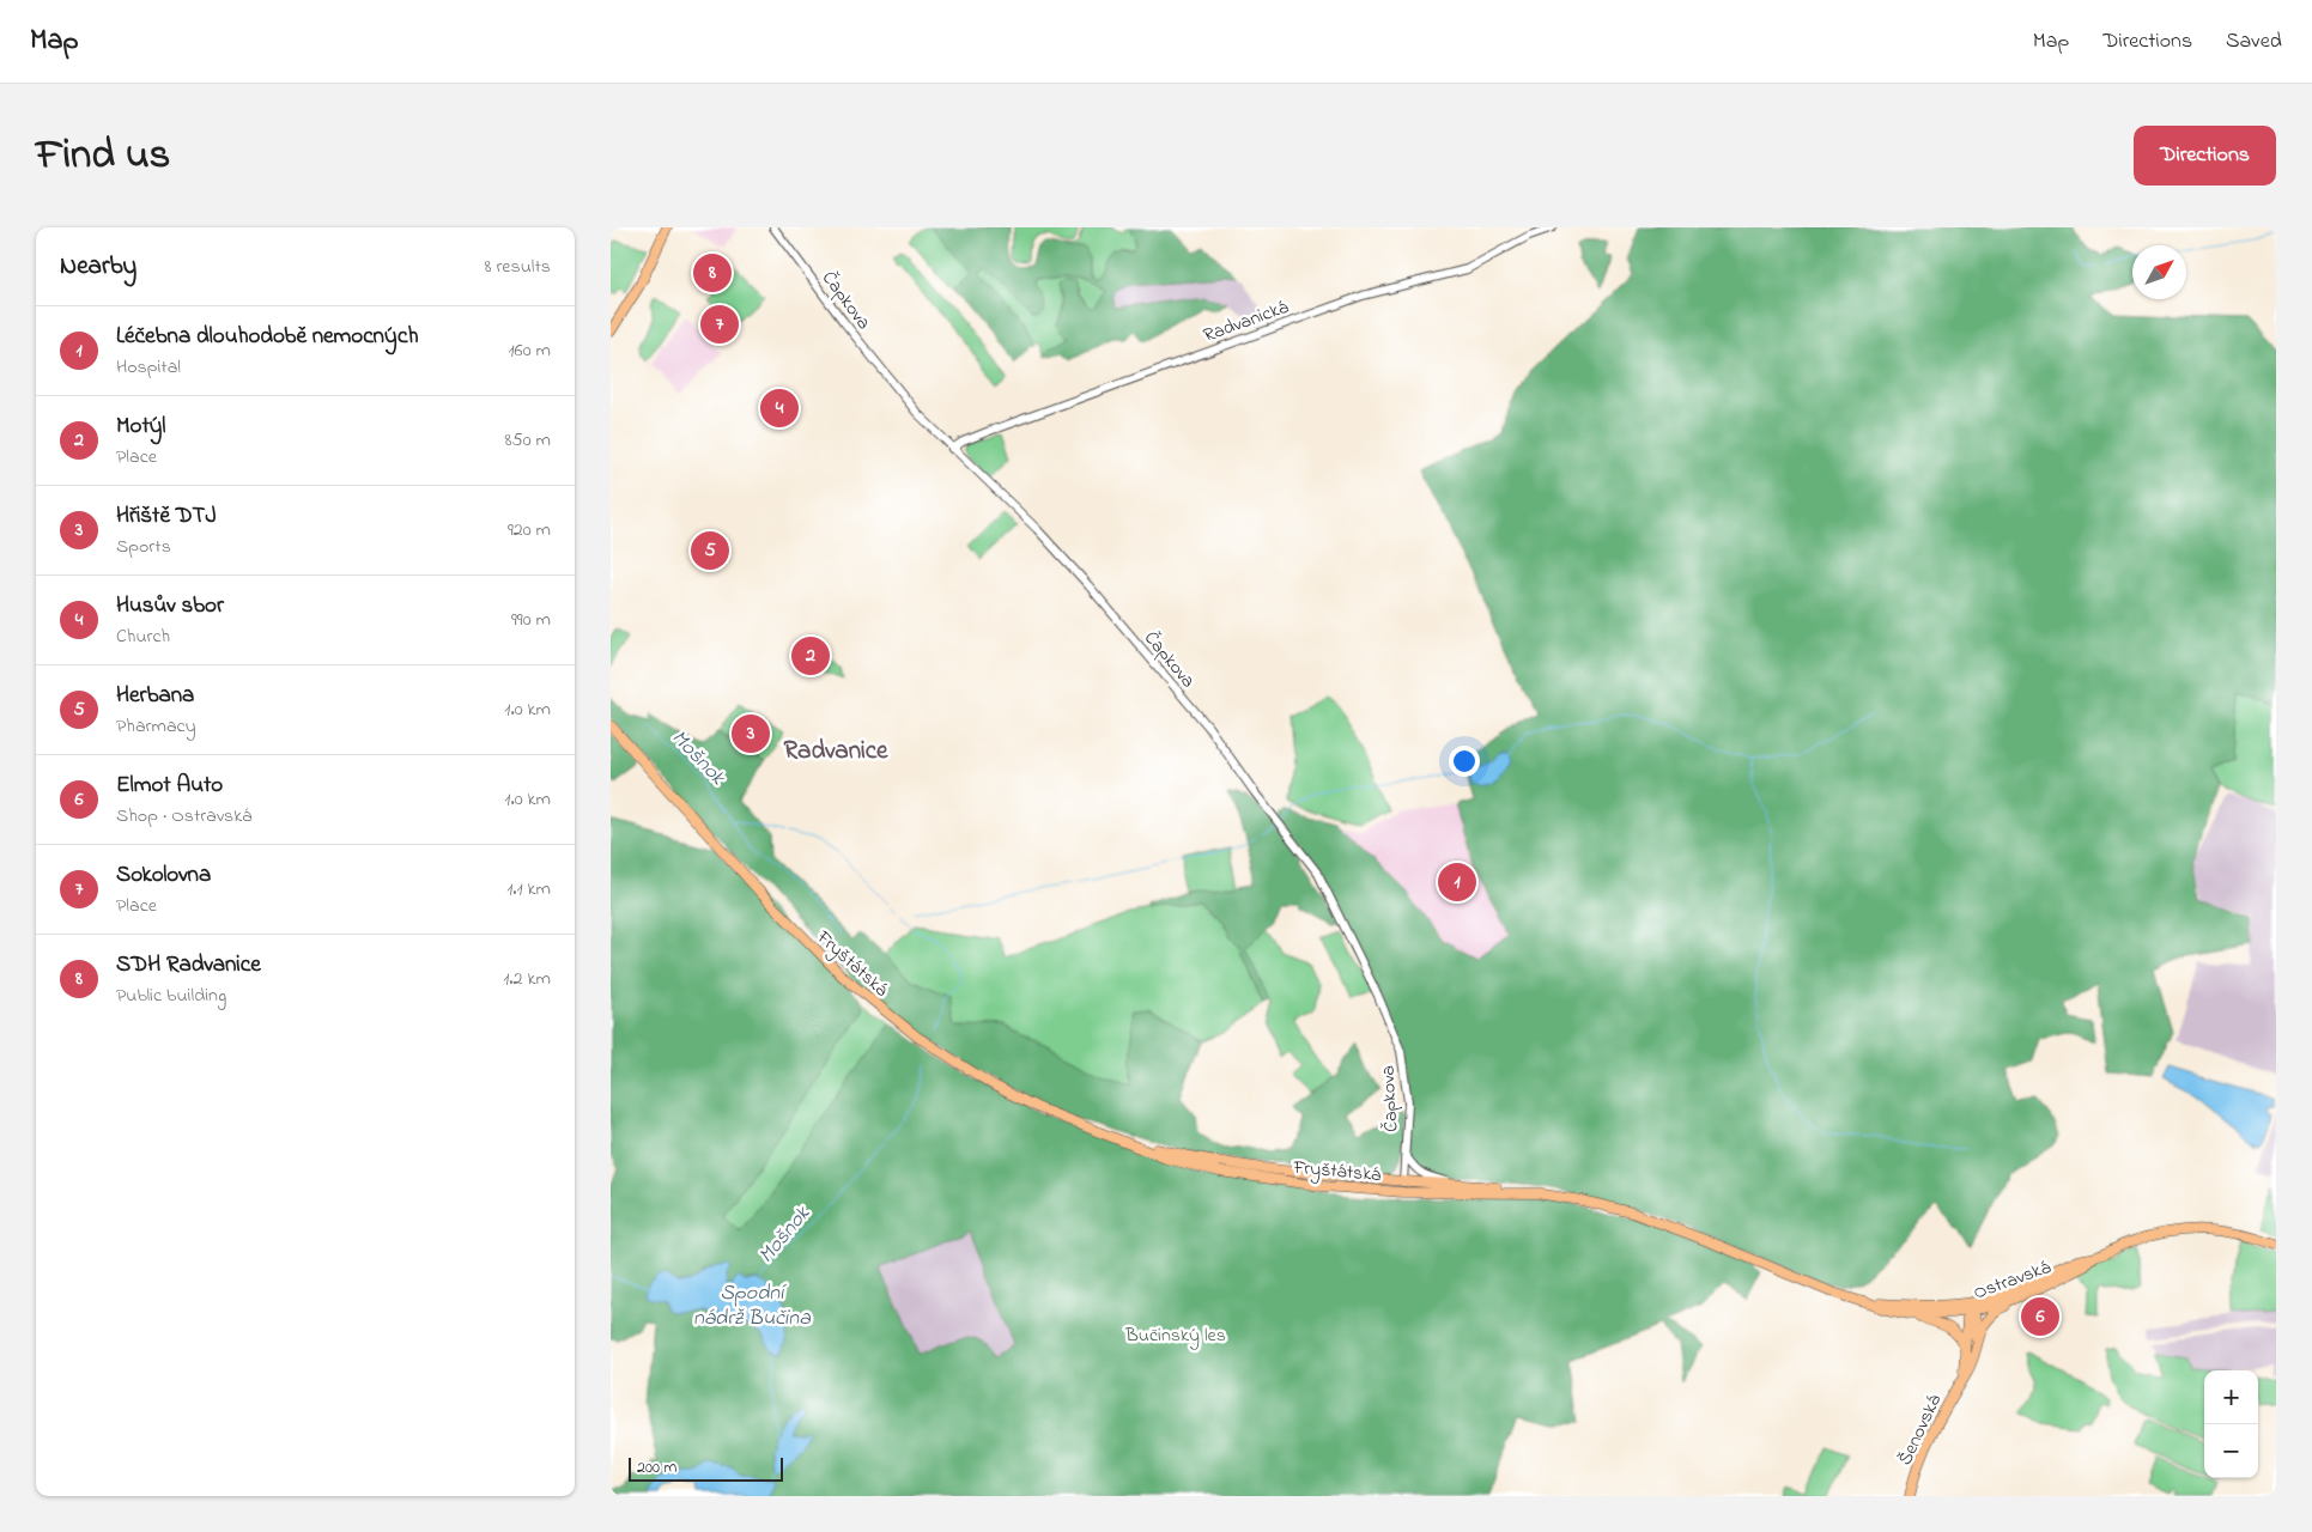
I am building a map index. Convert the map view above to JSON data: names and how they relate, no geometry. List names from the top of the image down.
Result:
{
  "streets": {
    "main road": ["Fryštátská", "Ostravská", "Šenovská"],
    "street": ["Čapkova", "Radvanická"]
  },
  "crossings": [
    ["Čapkova", "Radvanická"],
    ["Čapkova", "Fryštátská"],
    ["Fryštátská", "Ostravská"],
    ["Ostravská", "Šenovská"]
  ],
  "districts": ["Radvanice"],
  "water": ["Mošnok", "Spodní nádrž Bučina"],
  "parks": ["Bučinský les"],
  "scale_bar": "200 m",
  "north": "top right",
  "page": {
    "header": "Map",
    "nav": ["Map", "Directions", "Saved"],
    "title": "Find us",
    "buttons": "Directions",
    "heading": ["Nearby", "8 results"],
    "pins": [
      "8",
      "7",
      "4",
      "5",
      "2",
      "3",
      "1",
      "6"
    ],
    "list": [
      {
        "mark": "1",
        "name": "Léčebna dlouhodobě nemocných",
        "note": "Hospital",
        "value": "160 m"
      },
      {
        "mark": "2",
        "name": "Motýl",
        "note": "Place",
        "value": "850 m"
      },
      {
        "mark": "3",
        "name": "Hřiště DTJ",
        "note": "Sports",
        "value": "920 m"
      },
      {
        "mark": "4",
        "name": "Husův sbor",
        "note": "Church",
        "value": "990 m"
      },
      {
        "mark": "5",
        "name": "Herbana",
        "note": "Pharmacy",
        "value": "1.0 km"
      },
      {
        "mark": "6",
        "name": "Elmot Auto",
        "note": "Shop · Ostravská",
        "value": "1.0 km"
      },
      {
        "mark": "7",
        "name": "Sokolovna",
        "note": "Place",
        "value": "1.1 km"
      },
      {
        "mark": "8",
        "name": "SDH Radvanice",
        "note": "Public building",
        "value": "1.2 km"
      }
    ],
    "map_buttons": ["+", "−"],
    "scale": "200 m"
  }
}
